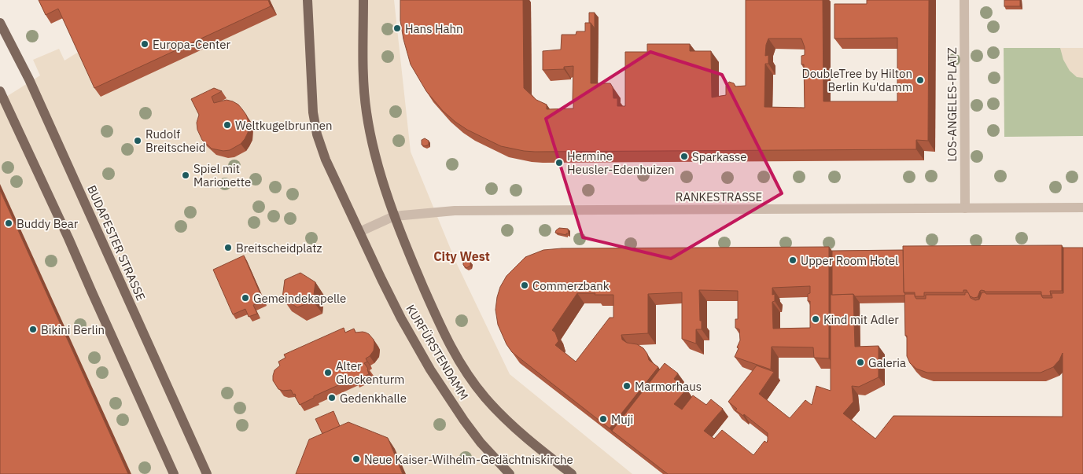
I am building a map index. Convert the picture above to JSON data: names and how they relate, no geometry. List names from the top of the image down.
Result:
{
  "streets": {
    "main road": ["BUDAPESTER STRASSE", "KURFÜRSTENDAMM"],
    "street": ["LOS-ANGELES-PLATZ", "RANKESTRASSE"]
  },
  "crossings": [
    ["LOS-ANGELES-PLATZ", "RANKESTRASSE"],
    ["RANKESTRASSE", "KURFÜRSTENDAMM"]
  ],
  "districts": ["City West"],
  "places": [
    "Hans Hahn",
    "Europa-Center",
    "DoubleTree by Hilton Berlin Ku'damm",
    "Weltkugelbrunnen",
    "Rudolf Breitscheid",
    "Sparkasse",
    "Hermine Heusler-Edenhuizen",
    "Spiel mit Marionette",
    "Buddy Bear",
    "Breitscheidplatz",
    "Upper Room Hotel",
    "Commerzbank",
    "Gemeindekapelle",
    "Kind mit Adler",
    "Bikini Berlin",
    "Galeria",
    "Alter Glockenturm",
    "Marmorhaus",
    "Gedenkhalle",
    "Muji",
    "Neue Kaiser-Wilhelm-Gedächtniskirche"
  ]
}
